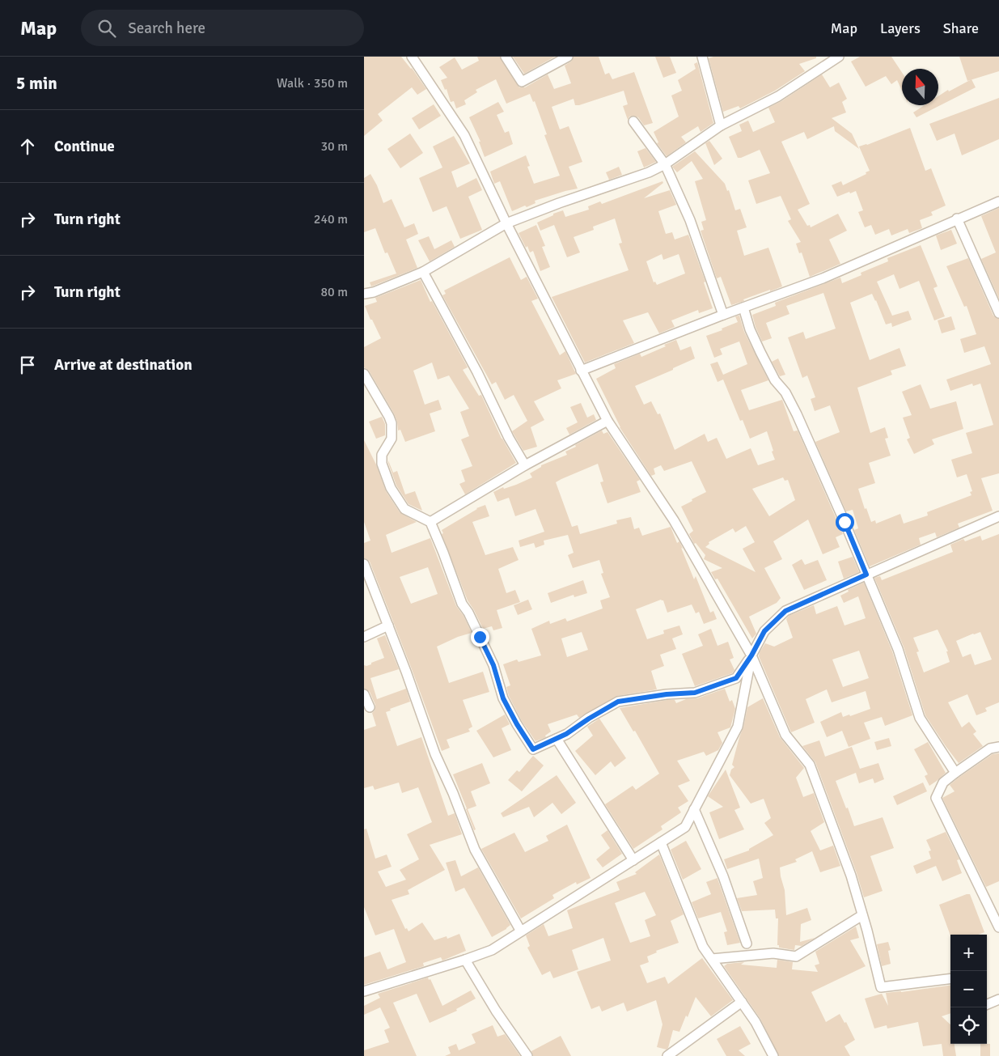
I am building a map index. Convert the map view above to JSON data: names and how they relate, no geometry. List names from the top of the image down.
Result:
{
  "north": "top",
  "page": {
    "header": "Map",
    "search": "Search here",
    "nav": ["Map", "Layers", "Share"],
    "heading": ["5 min", "Walk · 350 m"],
    "list": [
      ["Continue", "30 m"],
      ["Turn right", "240 m"],
      ["Turn right", "80 m"],
      "Arrive at destination"
    ],
    "map_buttons": ["+", "−"]
  }
}
